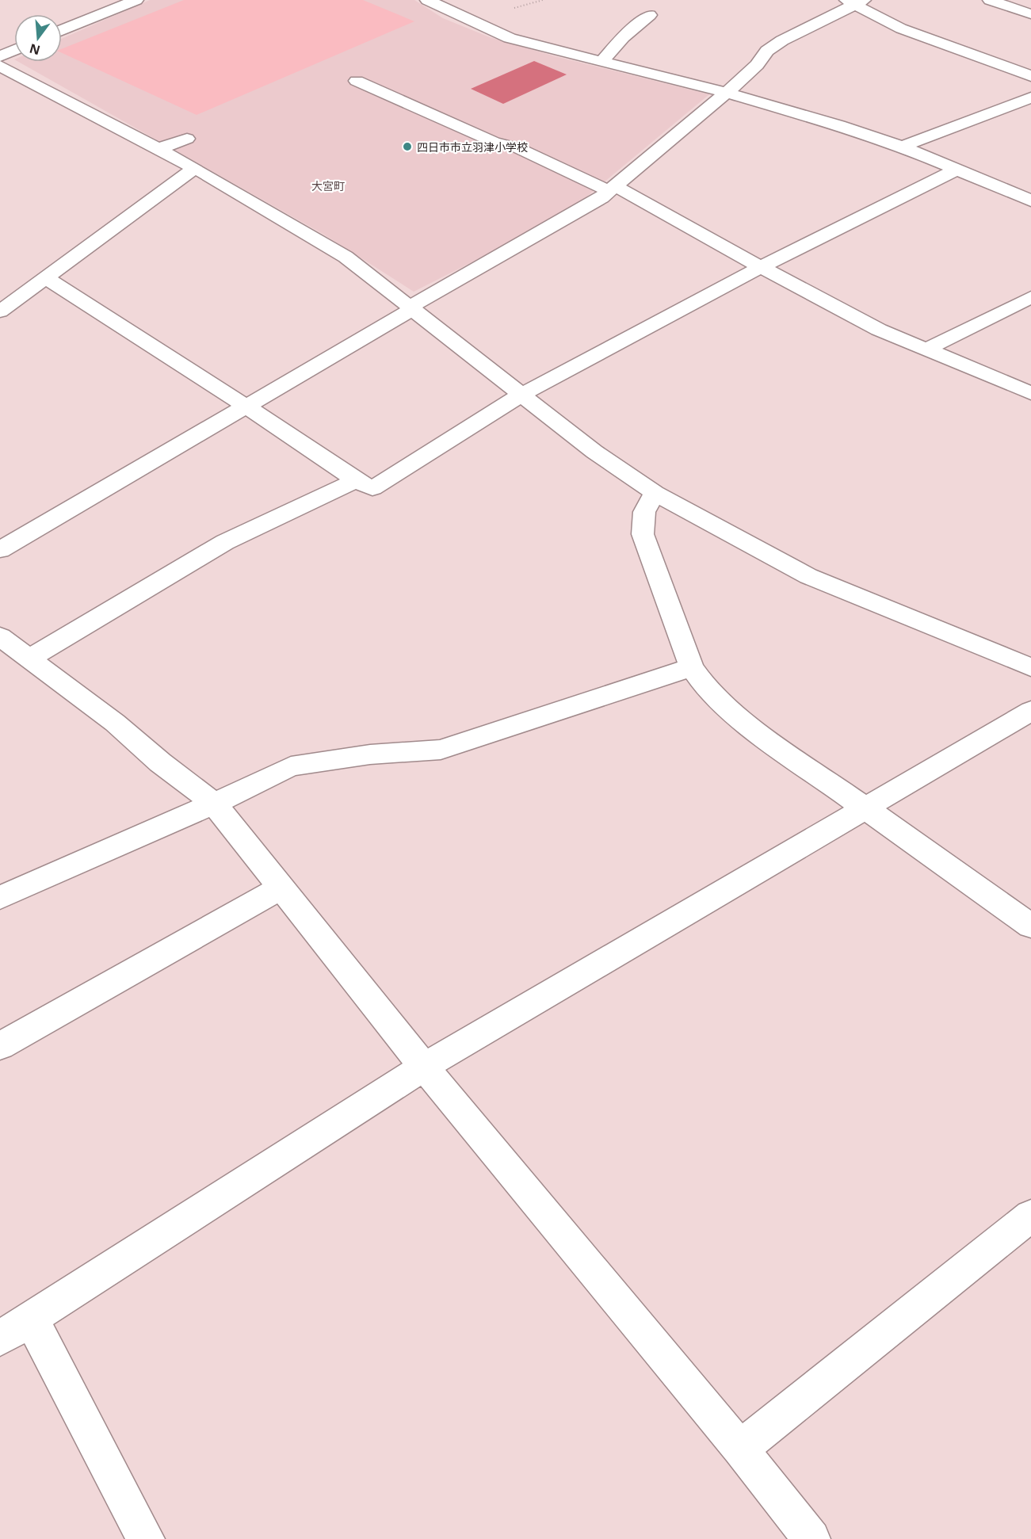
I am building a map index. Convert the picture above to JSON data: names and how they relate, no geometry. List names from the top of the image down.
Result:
{
  "districts": ["大宮町"],
  "places": ["四日市市立羽津小学校"],
  "north": "bottom"
}
